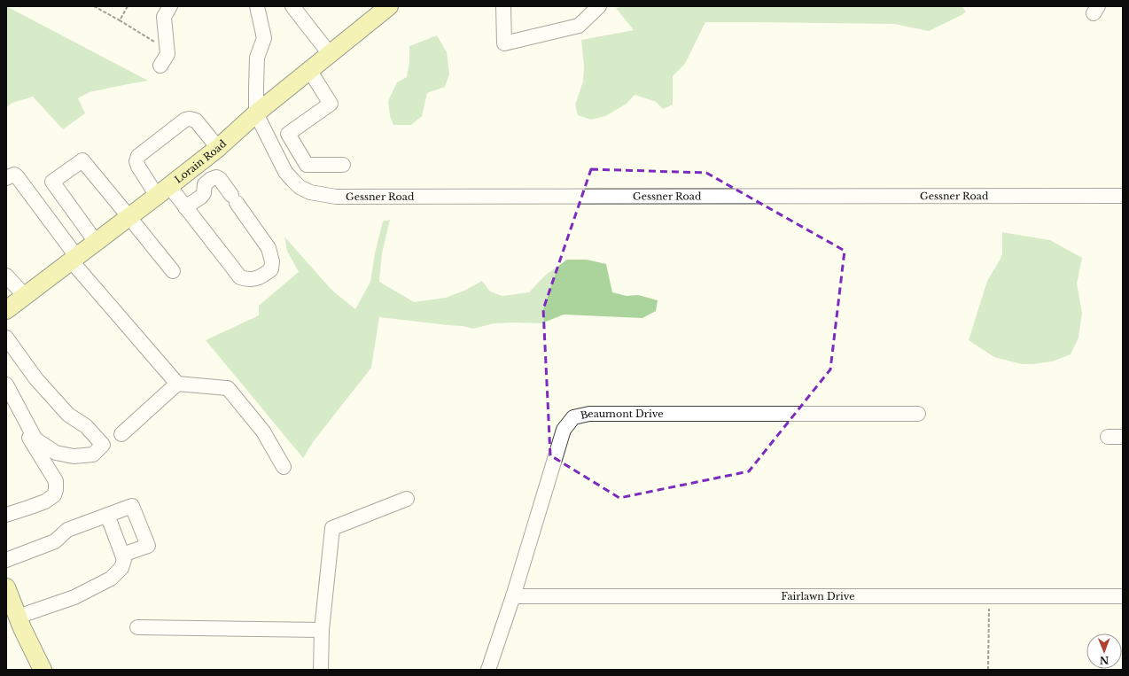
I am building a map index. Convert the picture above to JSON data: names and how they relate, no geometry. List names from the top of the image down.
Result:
{
  "streets": {
    "main road": ["Lorain Road"],
    "street": ["Gessner Road", "Beaumont Drive", "Fairlawn Drive"]
  },
  "crossings": [
    ["Lorain Road", "Gessner Road"],
    ["Beaumont Drive", "Fairlawn Drive"]
  ],
  "north": "bottom"
}
